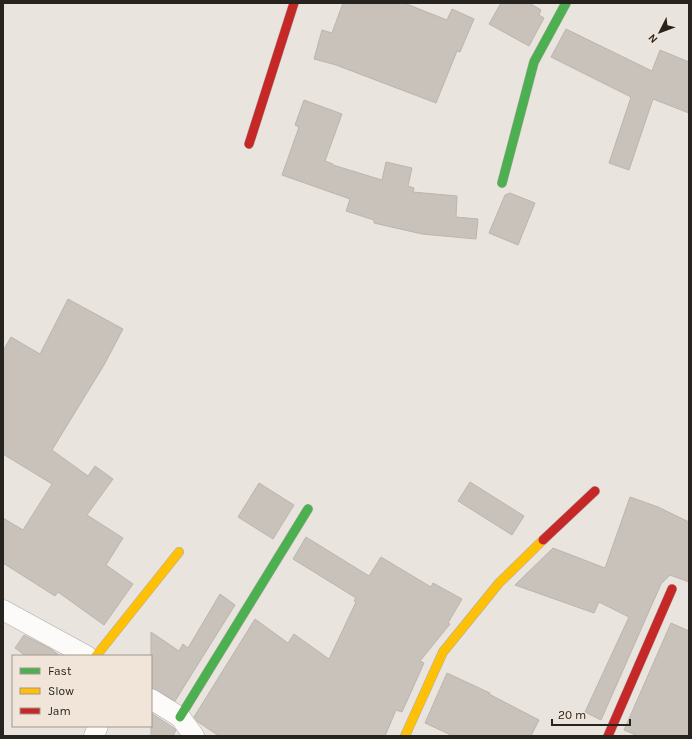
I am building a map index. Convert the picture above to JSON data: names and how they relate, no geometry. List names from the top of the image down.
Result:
{
  "legend": ["Fast", "Slow", "Jam"],
  "scale_bar": "20 m",
  "north": "bottom left"
}
